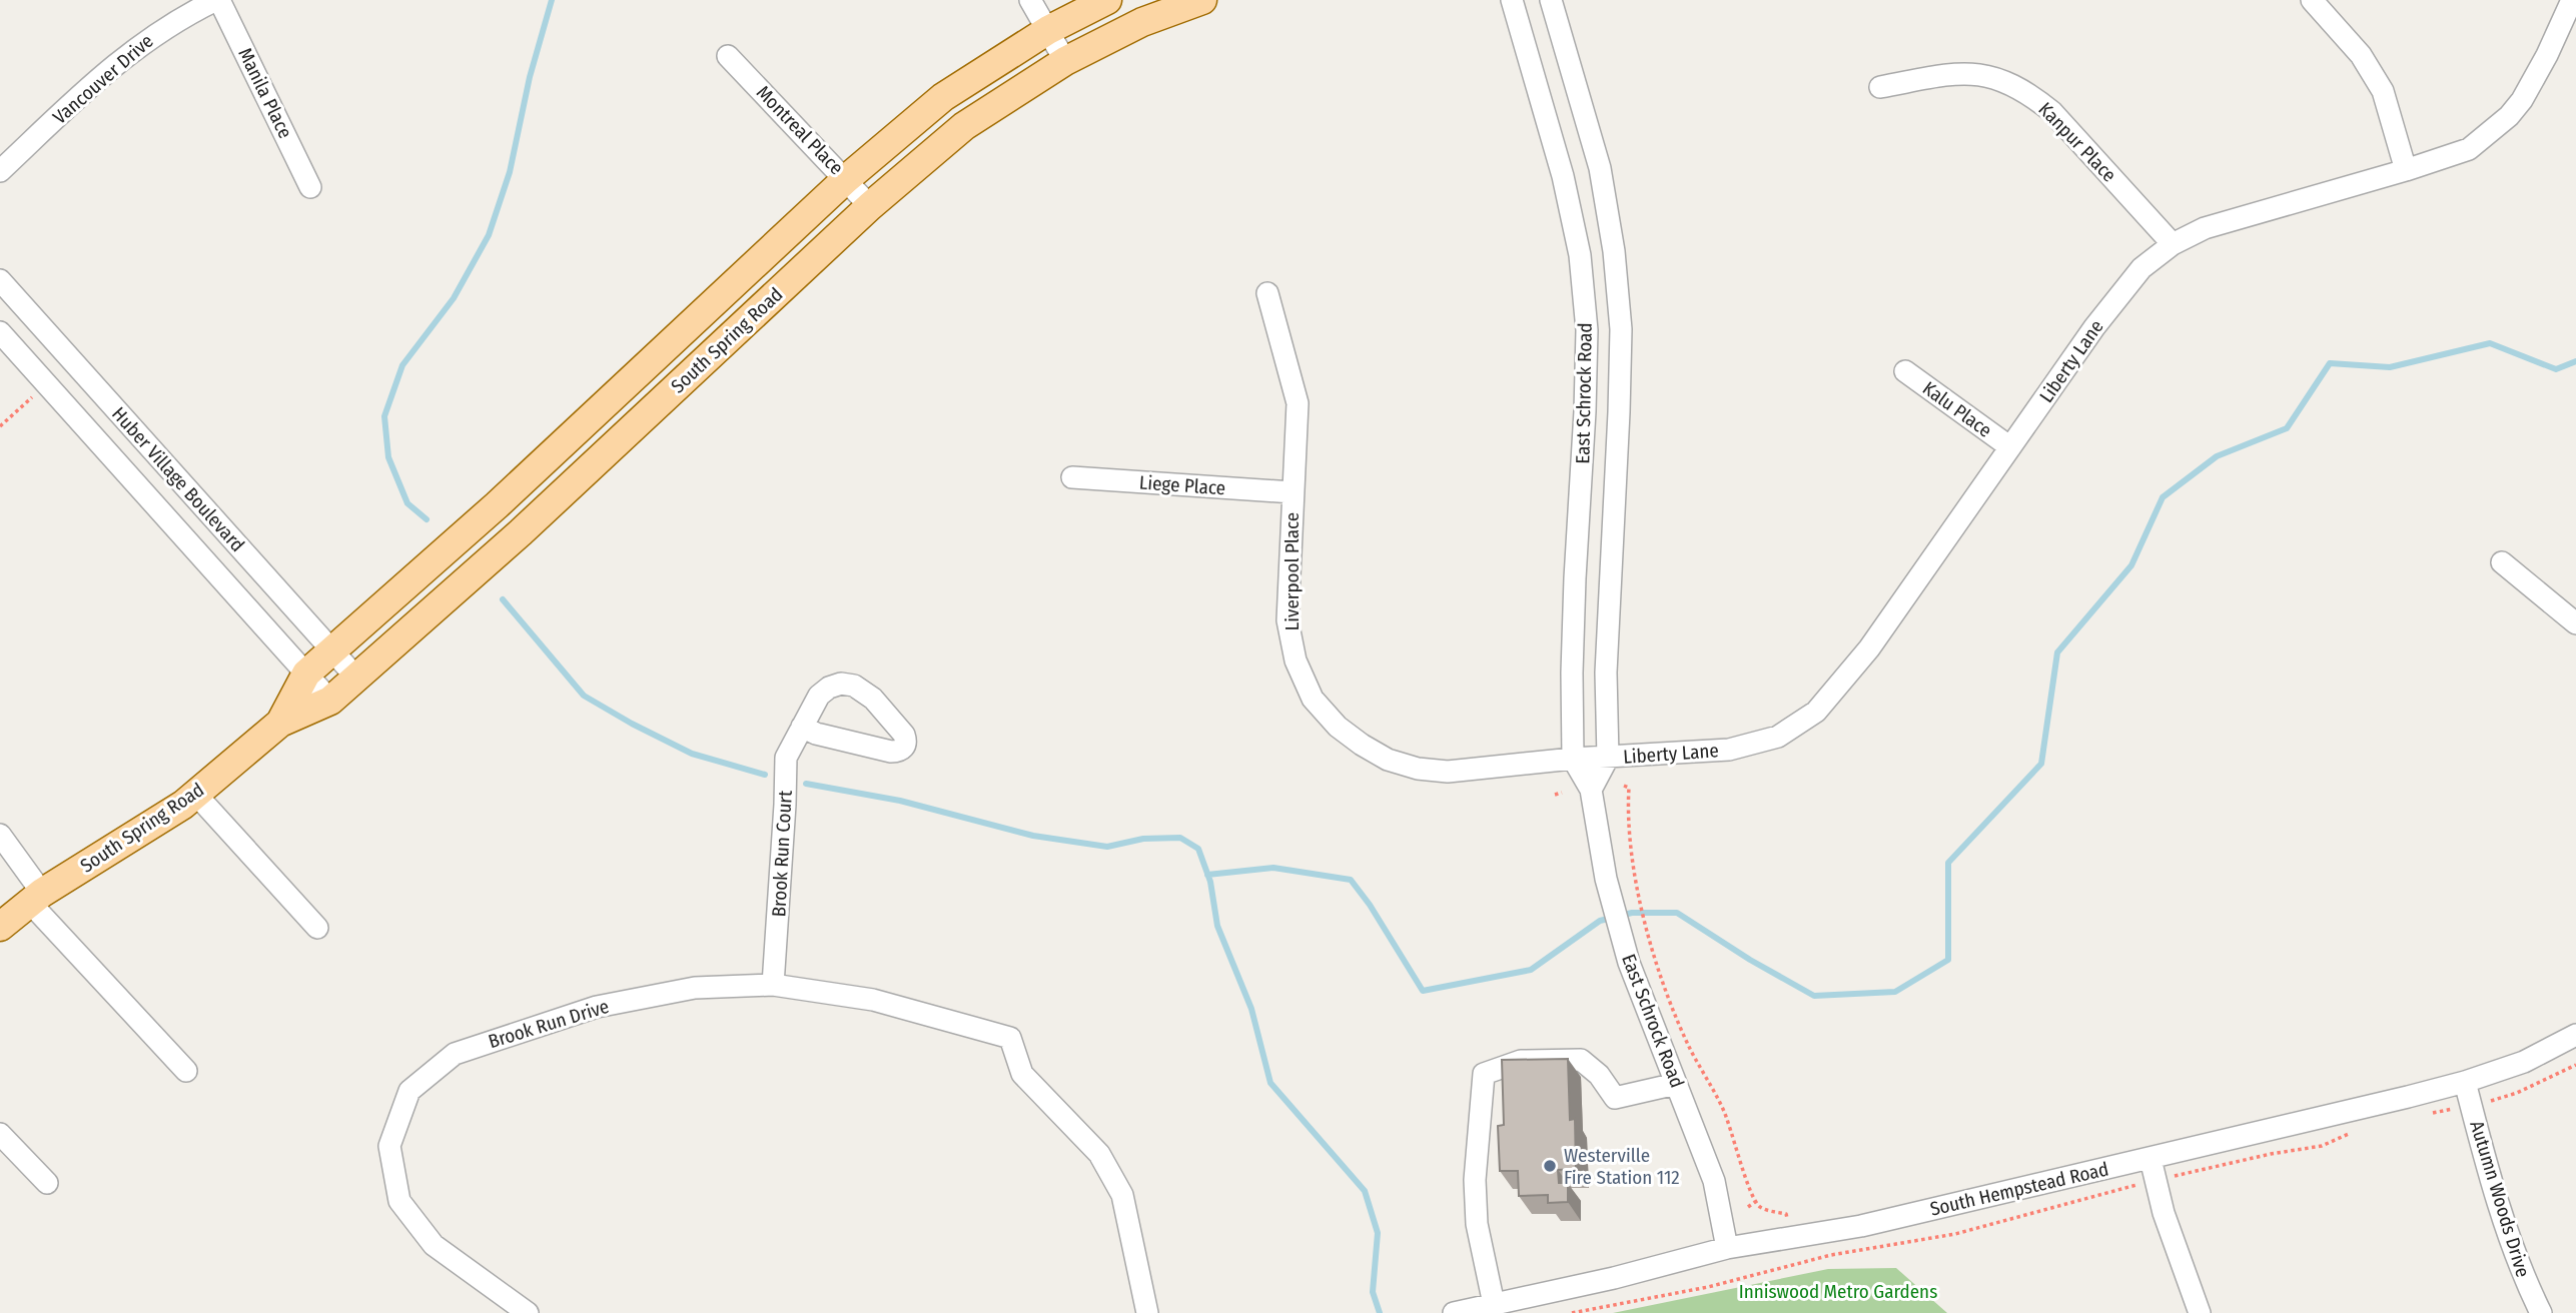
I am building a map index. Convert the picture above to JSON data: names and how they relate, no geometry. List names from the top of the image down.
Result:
{
  "streets": {
    "main road": ["South Spring Road"],
    "street": [
      "Vancouver Drive",
      "Manila Place",
      "Montreal Place",
      "Kanpur Place",
      "Liberty Lane",
      "East Schrock Road",
      "Kalu Place",
      "Huber Village Boulevard",
      "Liege Place",
      "Liverpool Place",
      "Brook Run Court",
      "Brook Run Drive",
      "South Hempstead Road",
      "Autumn Woods Drive"
    ]
  },
  "crossings": [
    ["Vancouver Drive", "Manila Place"],
    ["Montreal Place", "South Spring Road"],
    ["Kanpur Place", "Liberty Lane"],
    ["South Spring Road", "Huber Village Boulevard"],
    ["Liberty Lane", "East Schrock Road"],
    ["Liberty Lane", "Kalu Place"],
    ["Liberty Lane", "Liverpool Place"],
    ["East Schrock Road", "Liverpool Place"],
    ["East Schrock Road", "South Hempstead Road"],
    ["Liege Place", "Liverpool Place"],
    ["Brook Run Court", "Brook Run Drive"],
    ["South Hempstead Road", "Autumn Woods Drive"]
  ],
  "parks": ["Inniswood Metro Gardens"],
  "places": ["Westerville Fire Station 112"]
}
